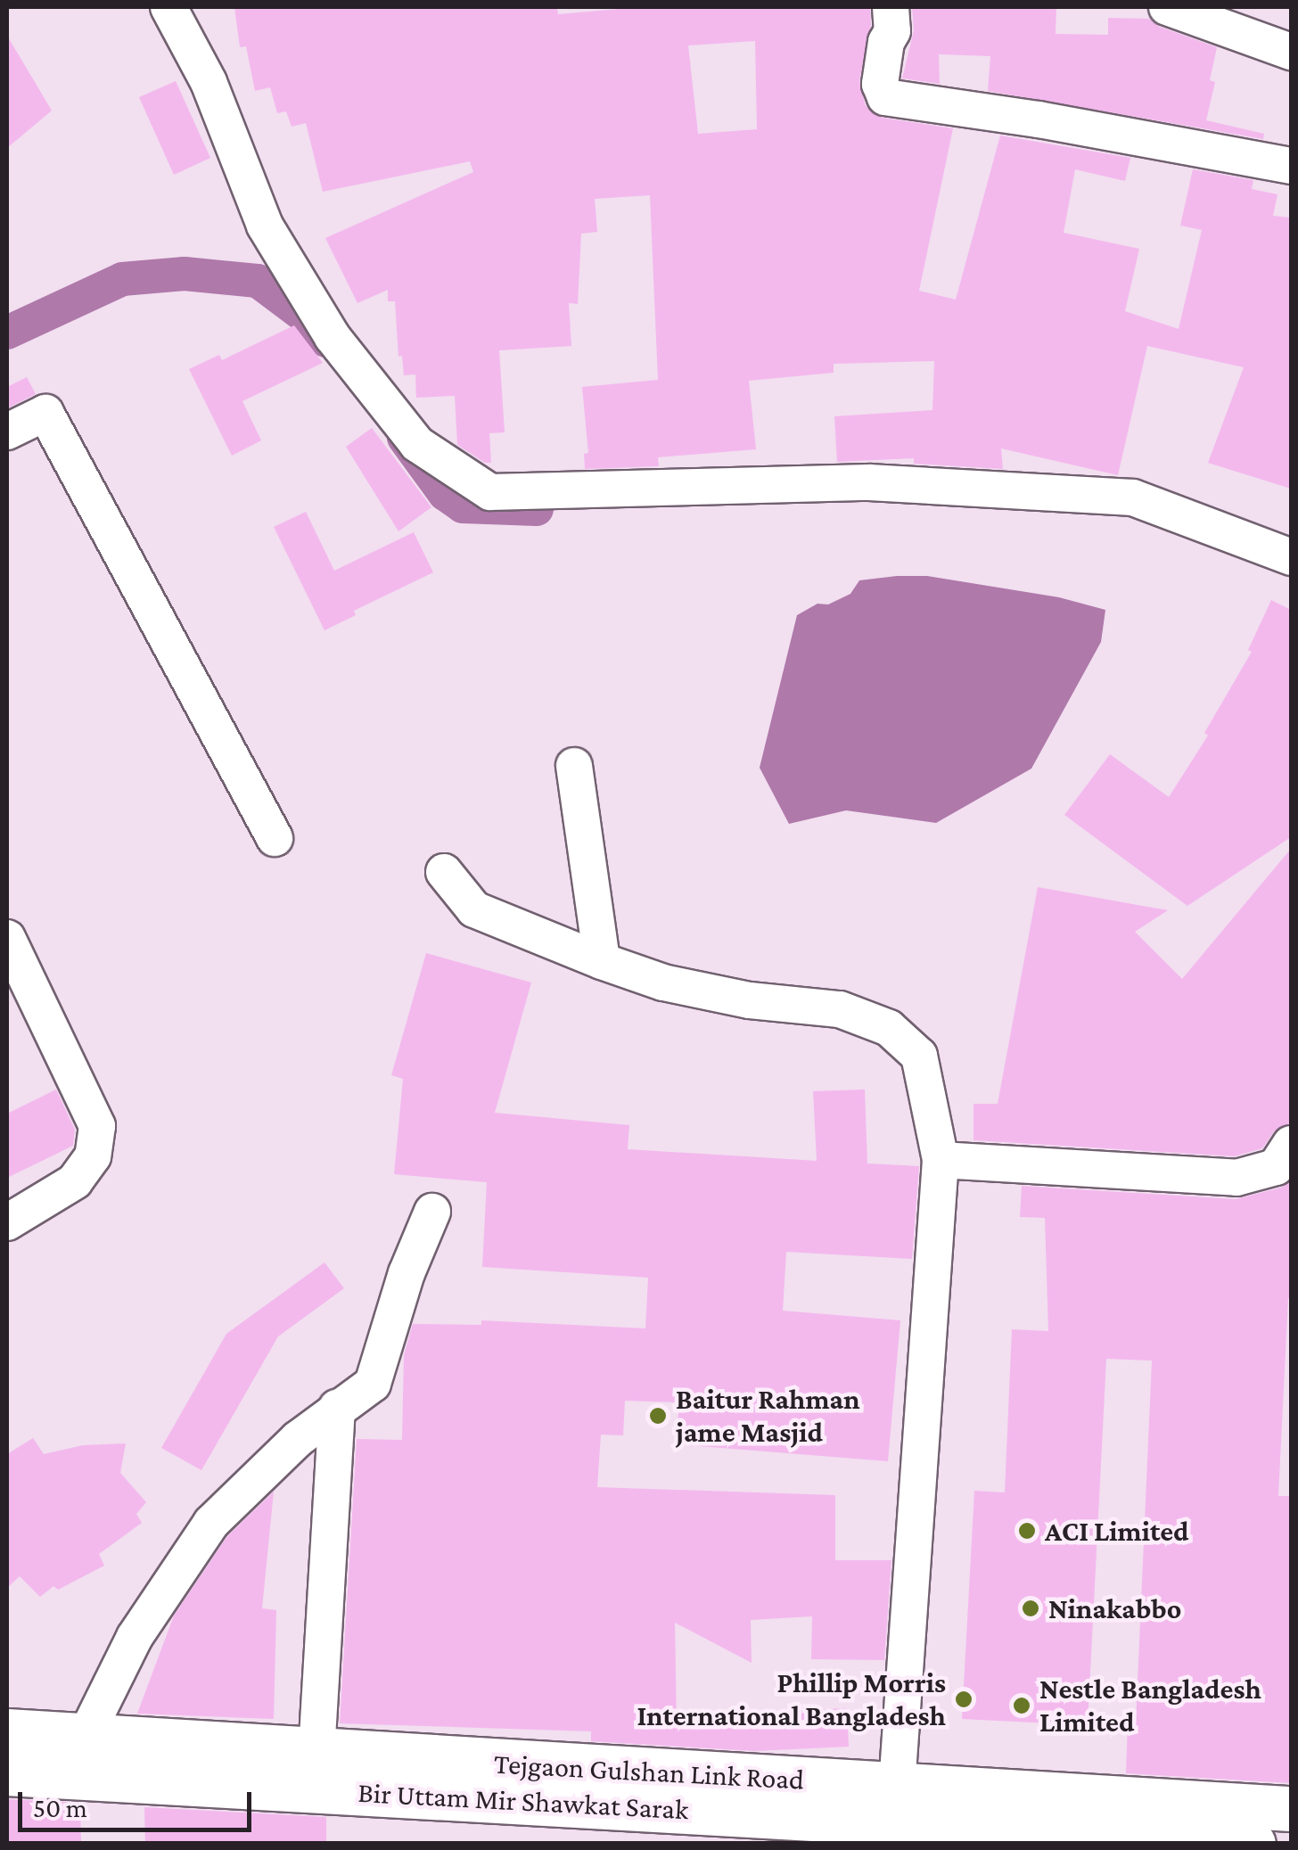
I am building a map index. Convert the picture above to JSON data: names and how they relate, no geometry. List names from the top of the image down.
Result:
{
  "streets": {
    "main road": ["Tejgaon Gulshan Link Road", "Bir Uttam Mir Shawkat Sarak"]
  },
  "crossings": [
    ["Tejgaon Gulshan Link Road", "Bir Uttam Mir Shawkat Sarak"]
  ],
  "places": [
    "Baitur Rahman jame Masjid",
    "ACI Limited",
    "Ninakabbo",
    "Phillip Morris International Bangladesh",
    "Nestle Bangladesh Limited"
  ],
  "scale_bar": "50 m"
}
